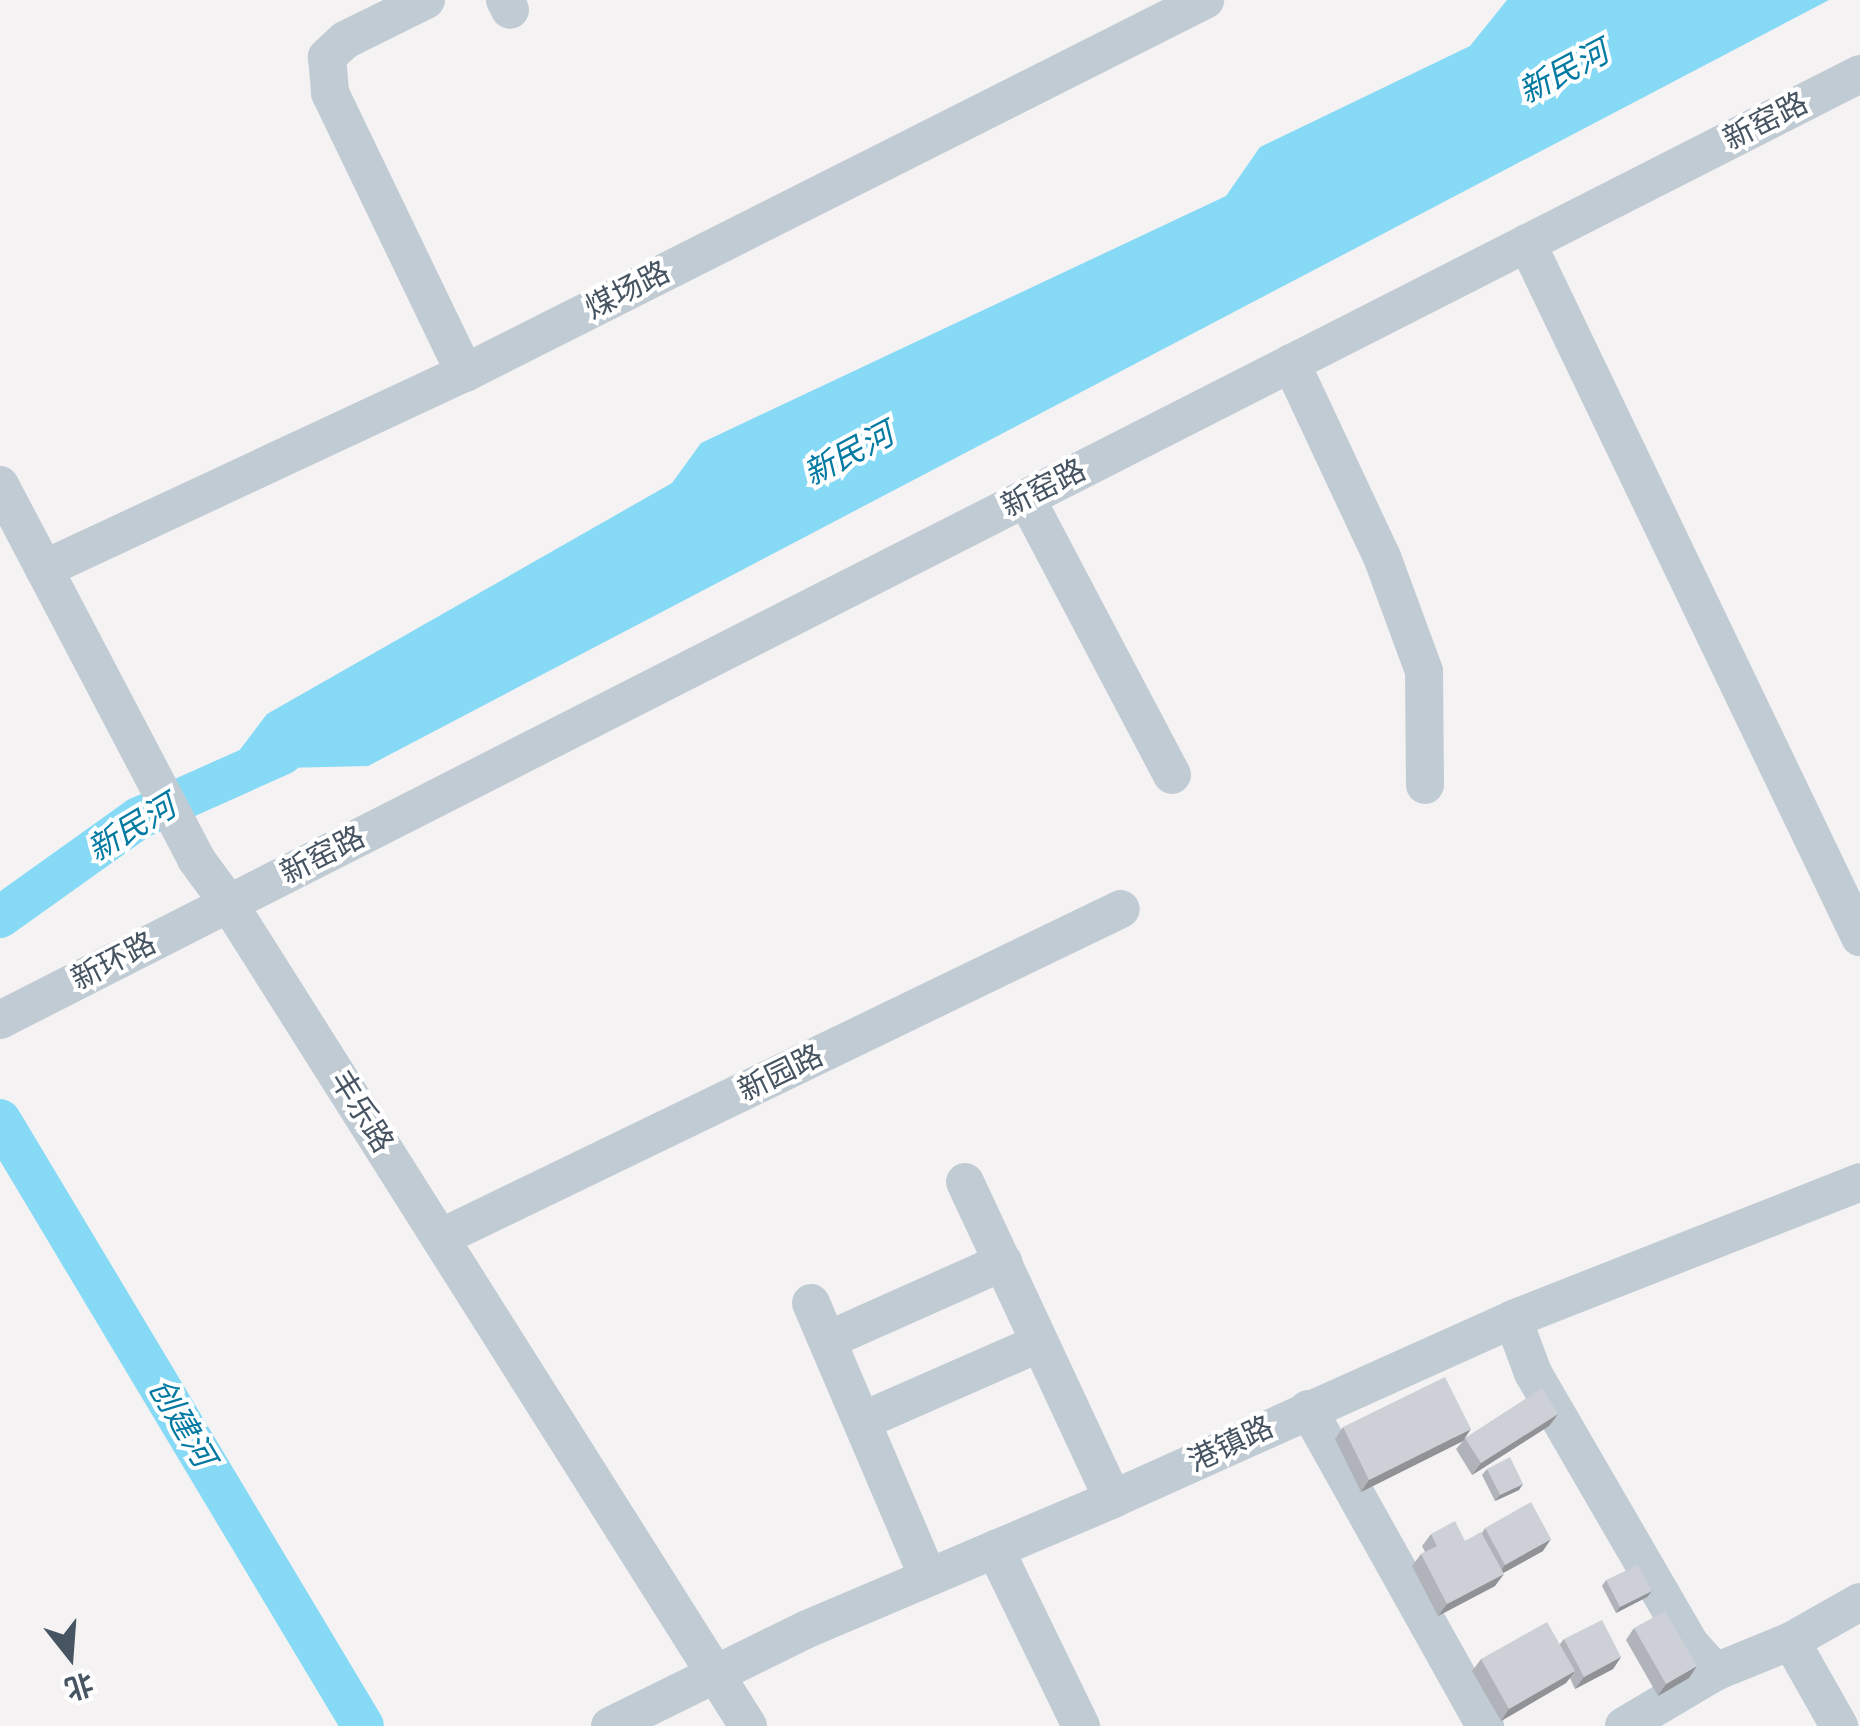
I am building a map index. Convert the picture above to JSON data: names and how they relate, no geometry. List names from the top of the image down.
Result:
{
  "streets": {
    "street": [
      "新窑路",
      "煤场路",
      "新环路",
      "新园路",
      "丰乐路",
      "港镇路"
    ]
  },
  "crossings": [
    ["新窑路", "新环路"],
    ["新窑路", "丰乐路"],
    ["煤场路", "丰乐路"],
    ["新环路", "丰乐路"],
    ["新园路", "丰乐路"],
    ["丰乐路", "港镇路"]
  ],
  "water": ["新民河", "创建河"],
  "north": "bottom"
}
